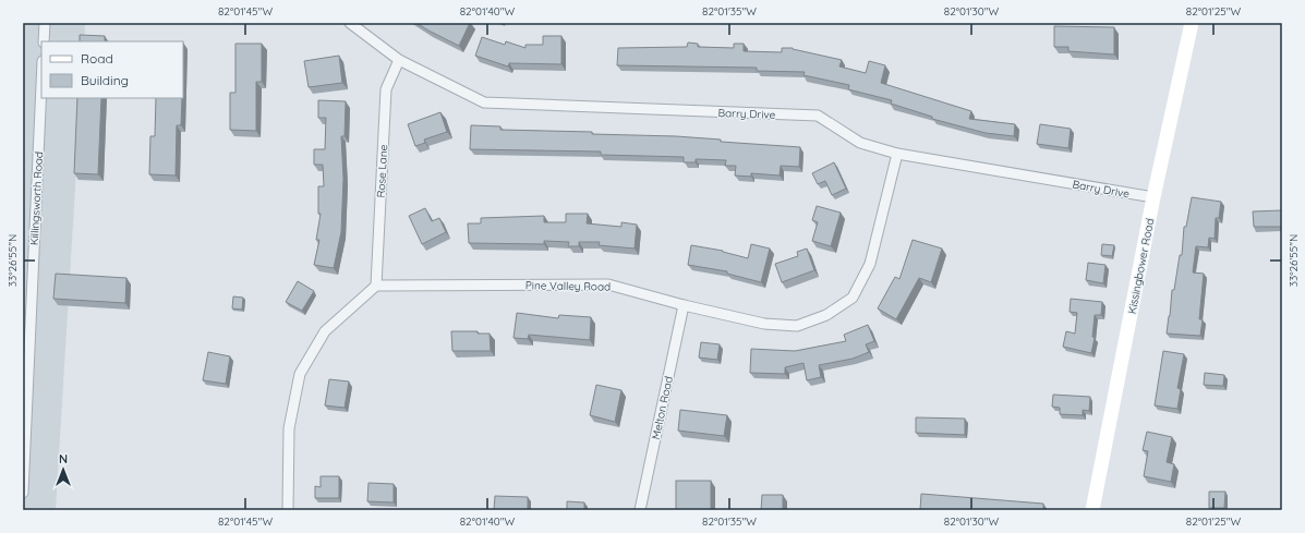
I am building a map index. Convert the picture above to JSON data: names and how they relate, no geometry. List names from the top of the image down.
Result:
{
  "streets": {
    "street": [
      "Barry Drive",
      "Rose Lane",
      "Killingsworth Road",
      "Kissingbower Road",
      "Pine Valley Road",
      "Melton Road"
    ]
  },
  "crossings": [
    ["Barry Drive", "Rose Lane"],
    ["Barry Drive", "Kissingbower Road"],
    ["Barry Drive", "Pine Valley Road"],
    ["Rose Lane", "Pine Valley Road"],
    ["Pine Valley Road", "Melton Road"]
  ],
  "legend": ["Road", "Building"],
  "north": "top",
  "coordinates": [
    "82°01'45\"W",
    "82°01'40\"W",
    "82°01'35\"W",
    "82°01'30\"W",
    "82°01'25\"W",
    "33°26'55\"N"
  ]
}
